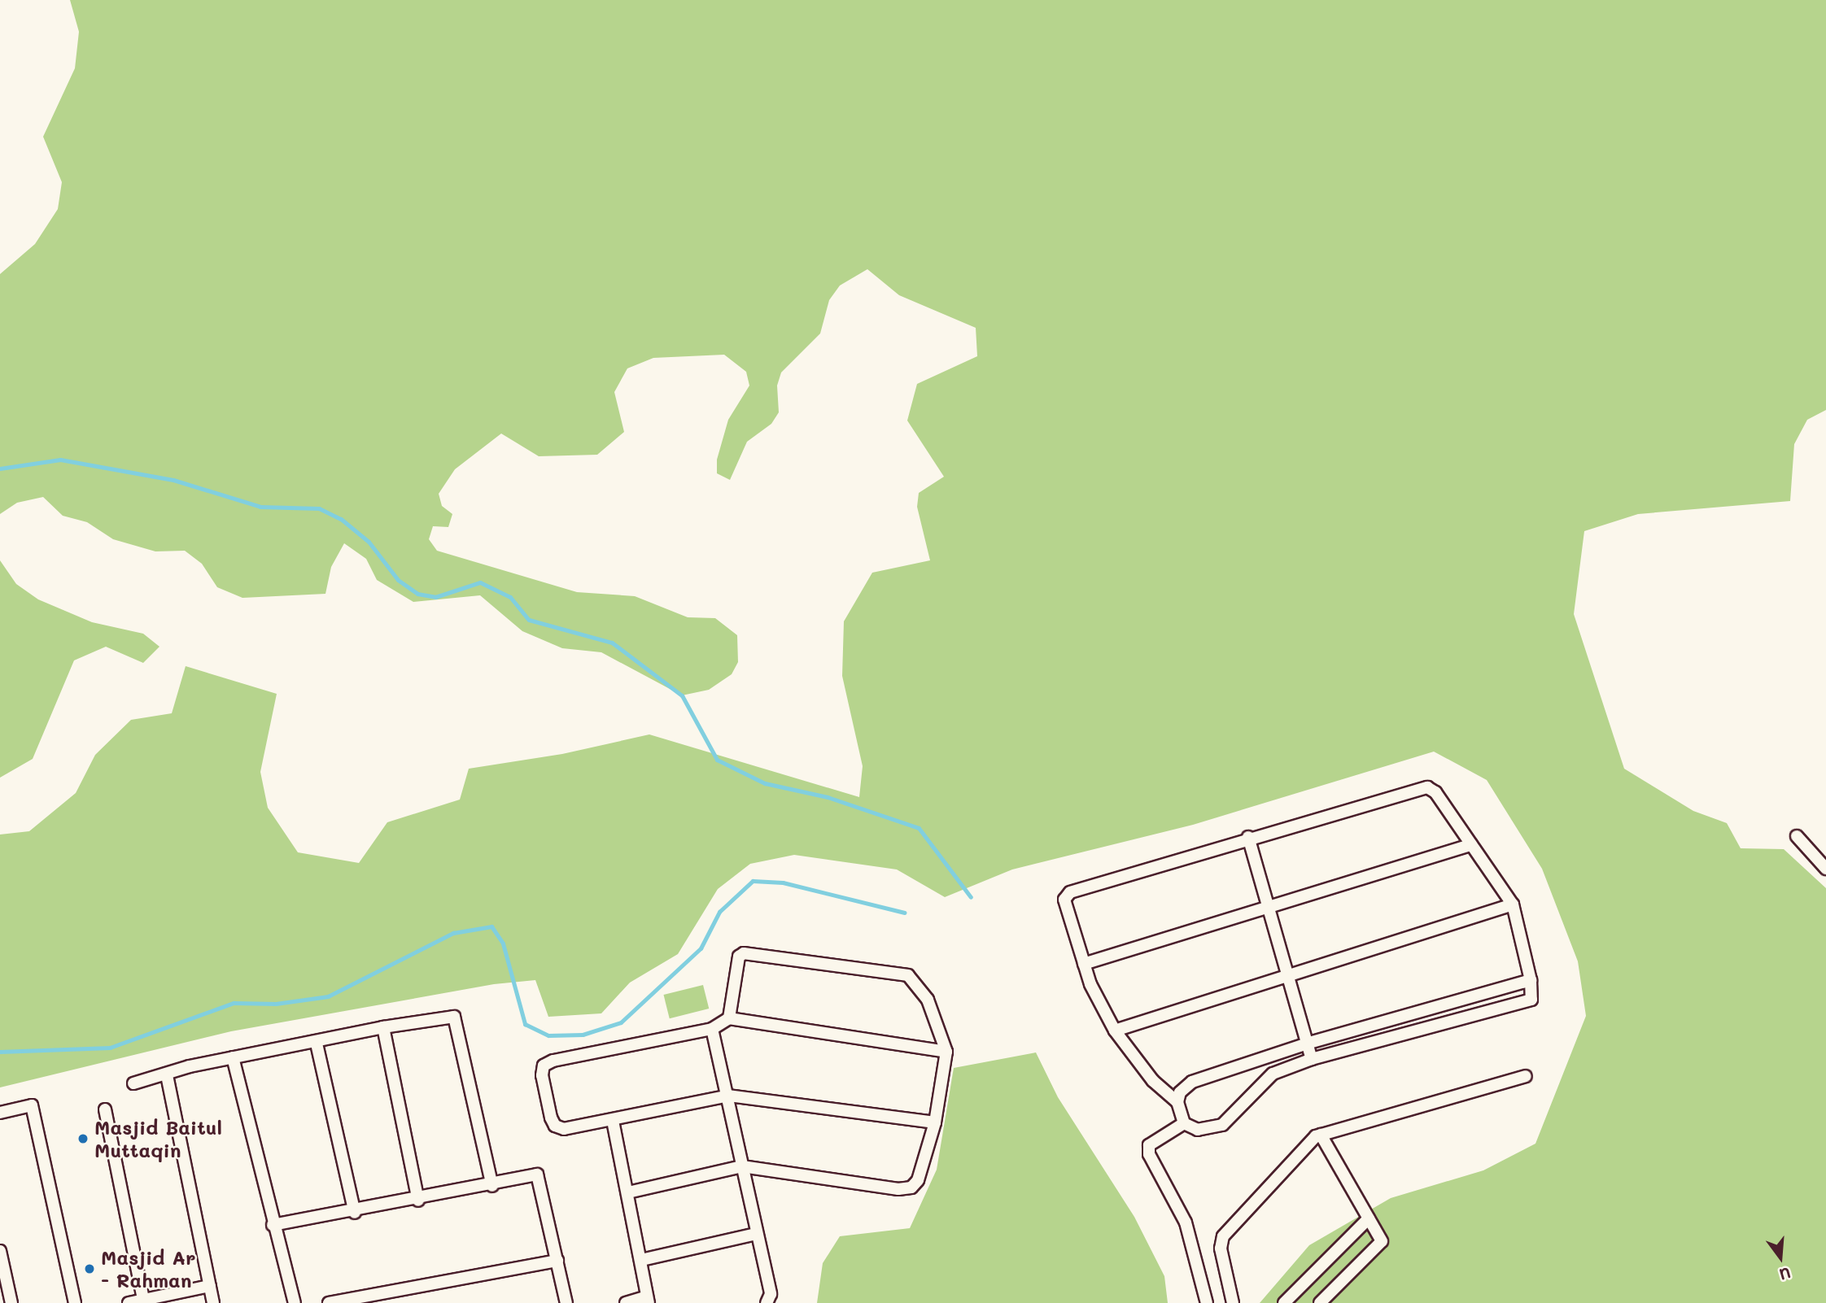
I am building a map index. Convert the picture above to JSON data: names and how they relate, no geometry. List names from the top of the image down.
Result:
{
  "places": ["Masjid Baitul Muttaqin", "Masjid Ar - Rahman"],
  "north": "bottom"
}
